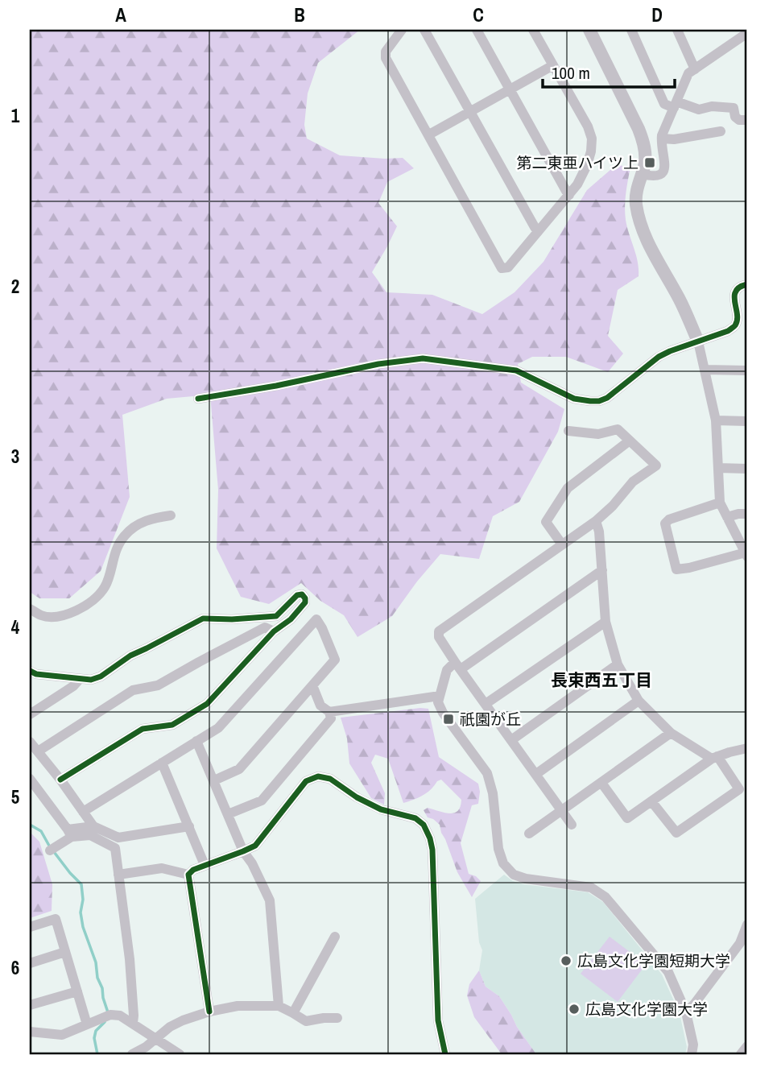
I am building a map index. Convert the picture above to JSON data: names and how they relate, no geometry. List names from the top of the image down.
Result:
{
  "districts": ["長束西五丁目"],
  "places": {
    "transit": ["第二東亜ハイツ上", "祇園が丘"],
    "other": ["広島文化学園短期大学", "広島文化学園大学"]
  },
  "scale_bar": "100 m",
  "grid": {
    "columns": [
      "A",
      "B",
      "C",
      "D"
    ],
    "rows": [
      "1",
      "2",
      "3",
      "4",
      "5",
      "6"
    ]
  }
}
